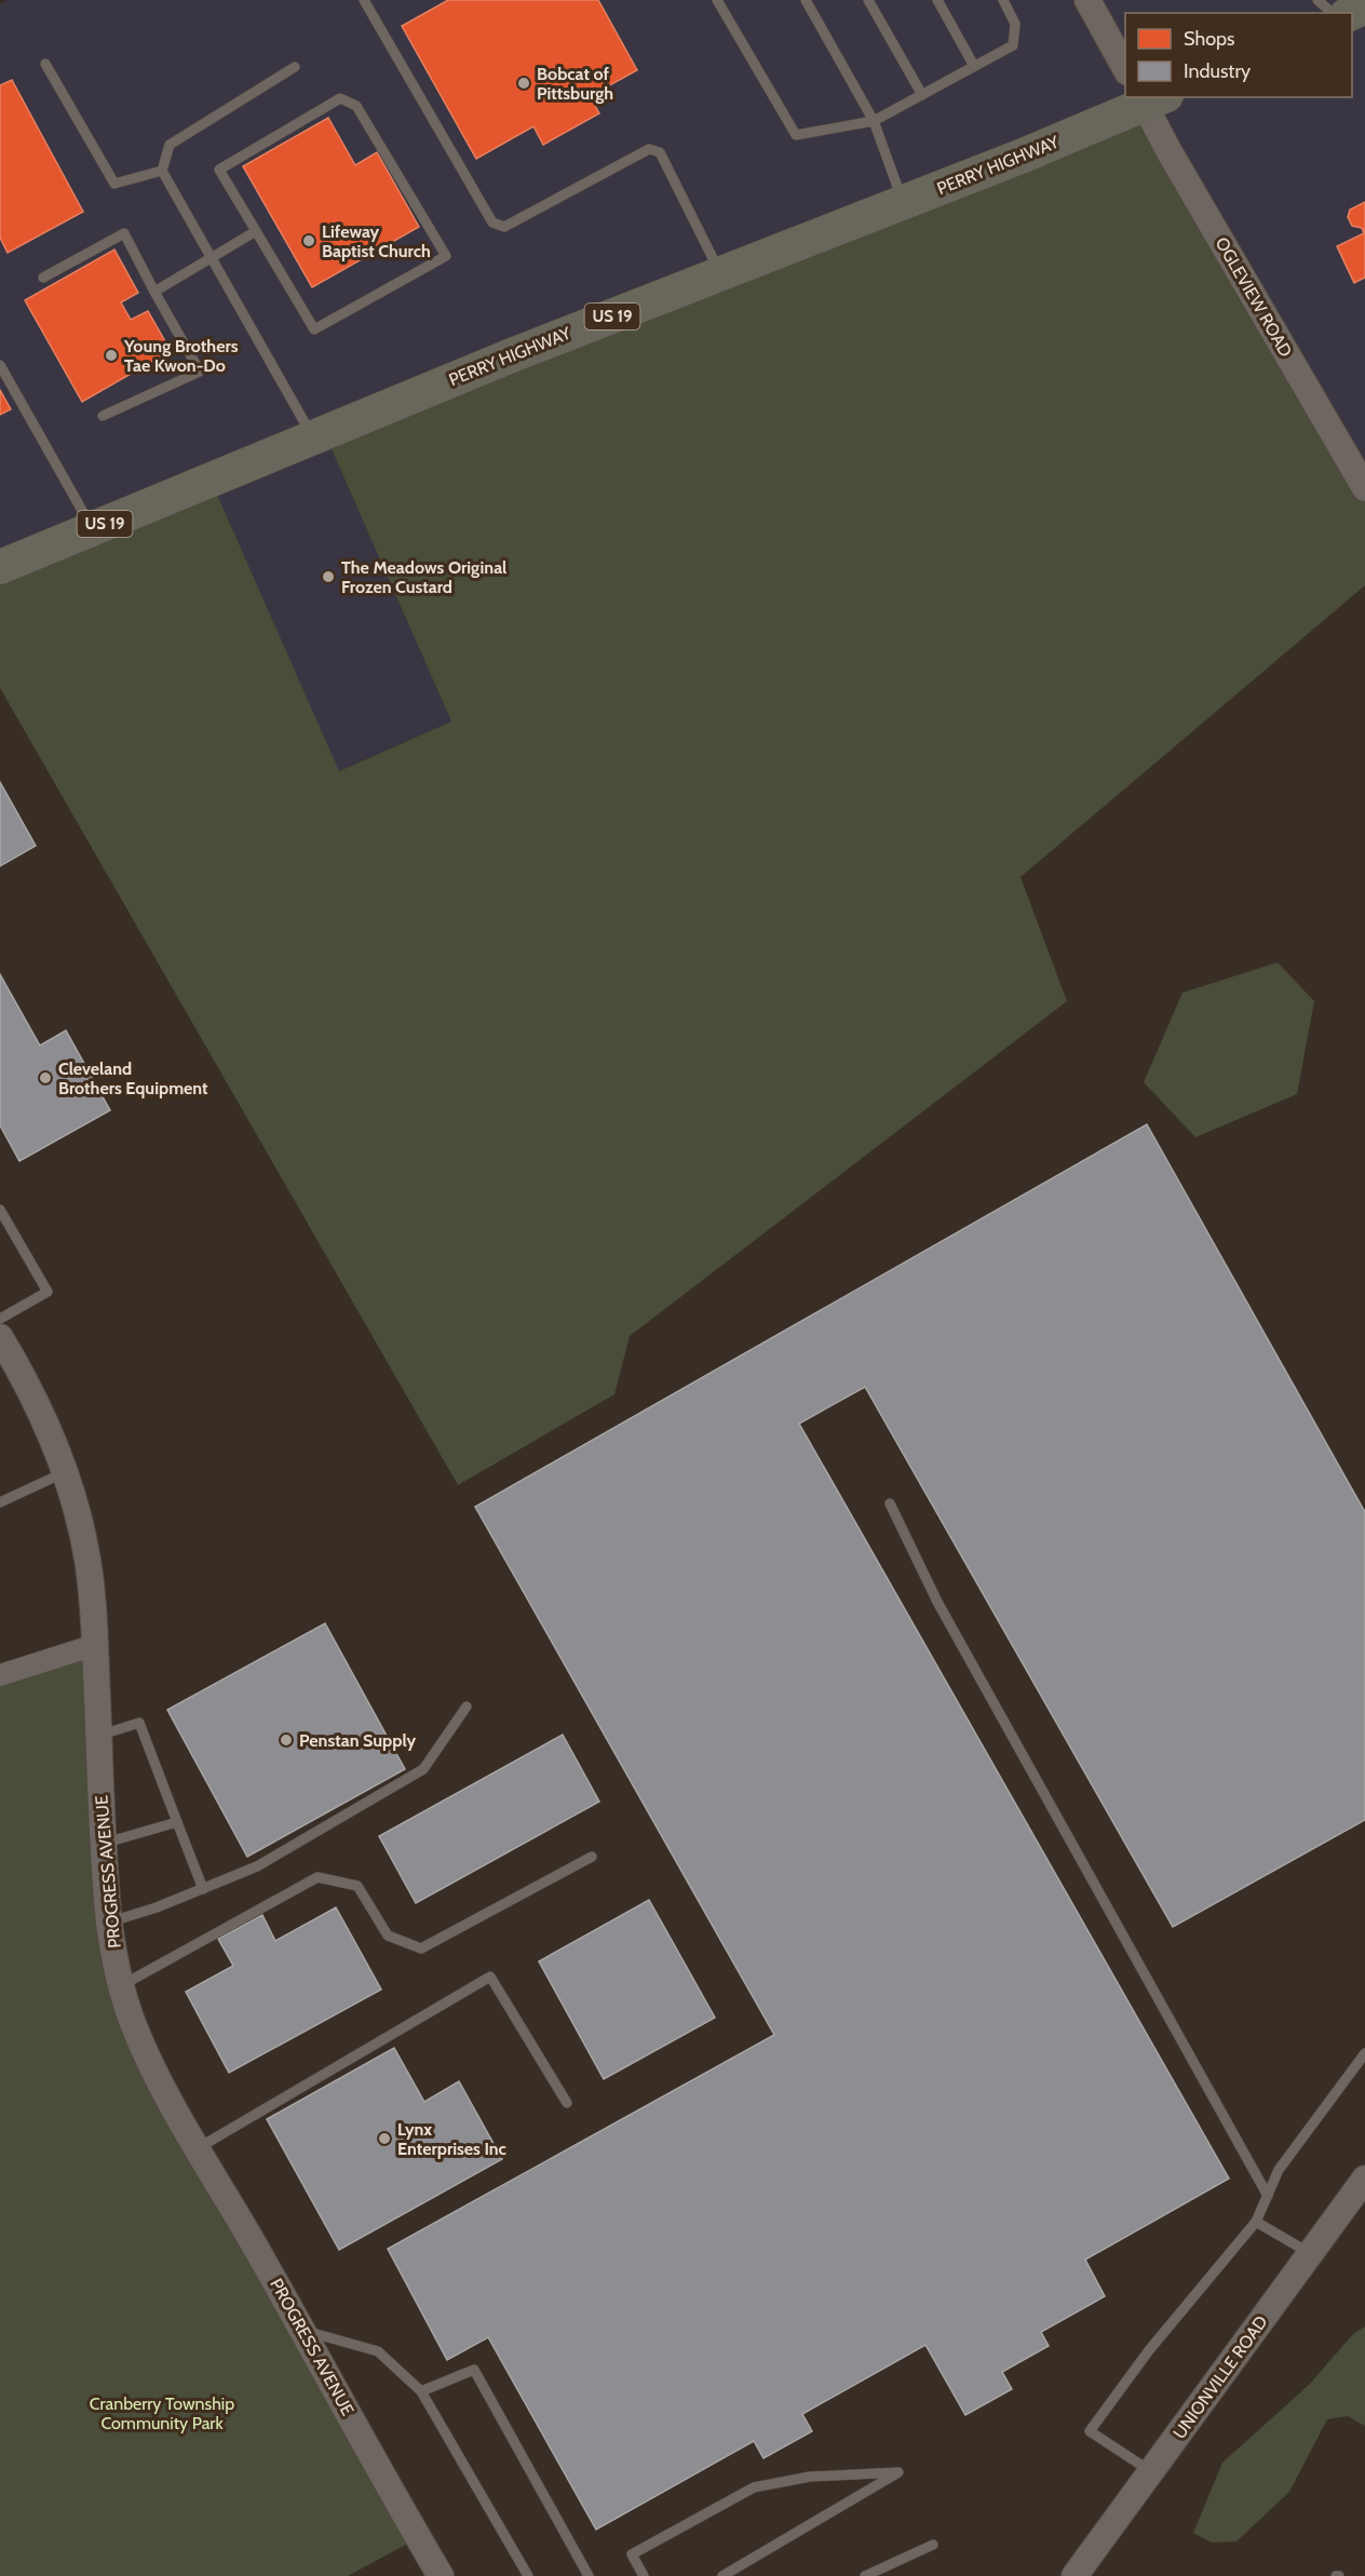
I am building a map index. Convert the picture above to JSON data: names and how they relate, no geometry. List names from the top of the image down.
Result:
{
  "streets": {
    "main road": ["PERRY HIGHWAY", "US 19"],
    "street": ["OGLEVIEW ROAD", "PROGRESS AVENUE", "UNIONVILLE ROAD"]
  },
  "crossings": [
    ["PERRY HIGHWAY", "OGLEVIEW ROAD"]
  ],
  "parks": ["Cranberry Township Community Park"],
  "places": [
    "Bobcat of Pittsburgh",
    "Lifeway Baptist Church",
    "Young Brothers Tae Kwon-Do",
    "The Meadows Original Frozen Custard",
    "Cleveland Brothers Equipment",
    "Penstan Supply",
    "Lynx Enterprises Inc"
  ],
  "legend": ["Shops", "Industry"]
}
